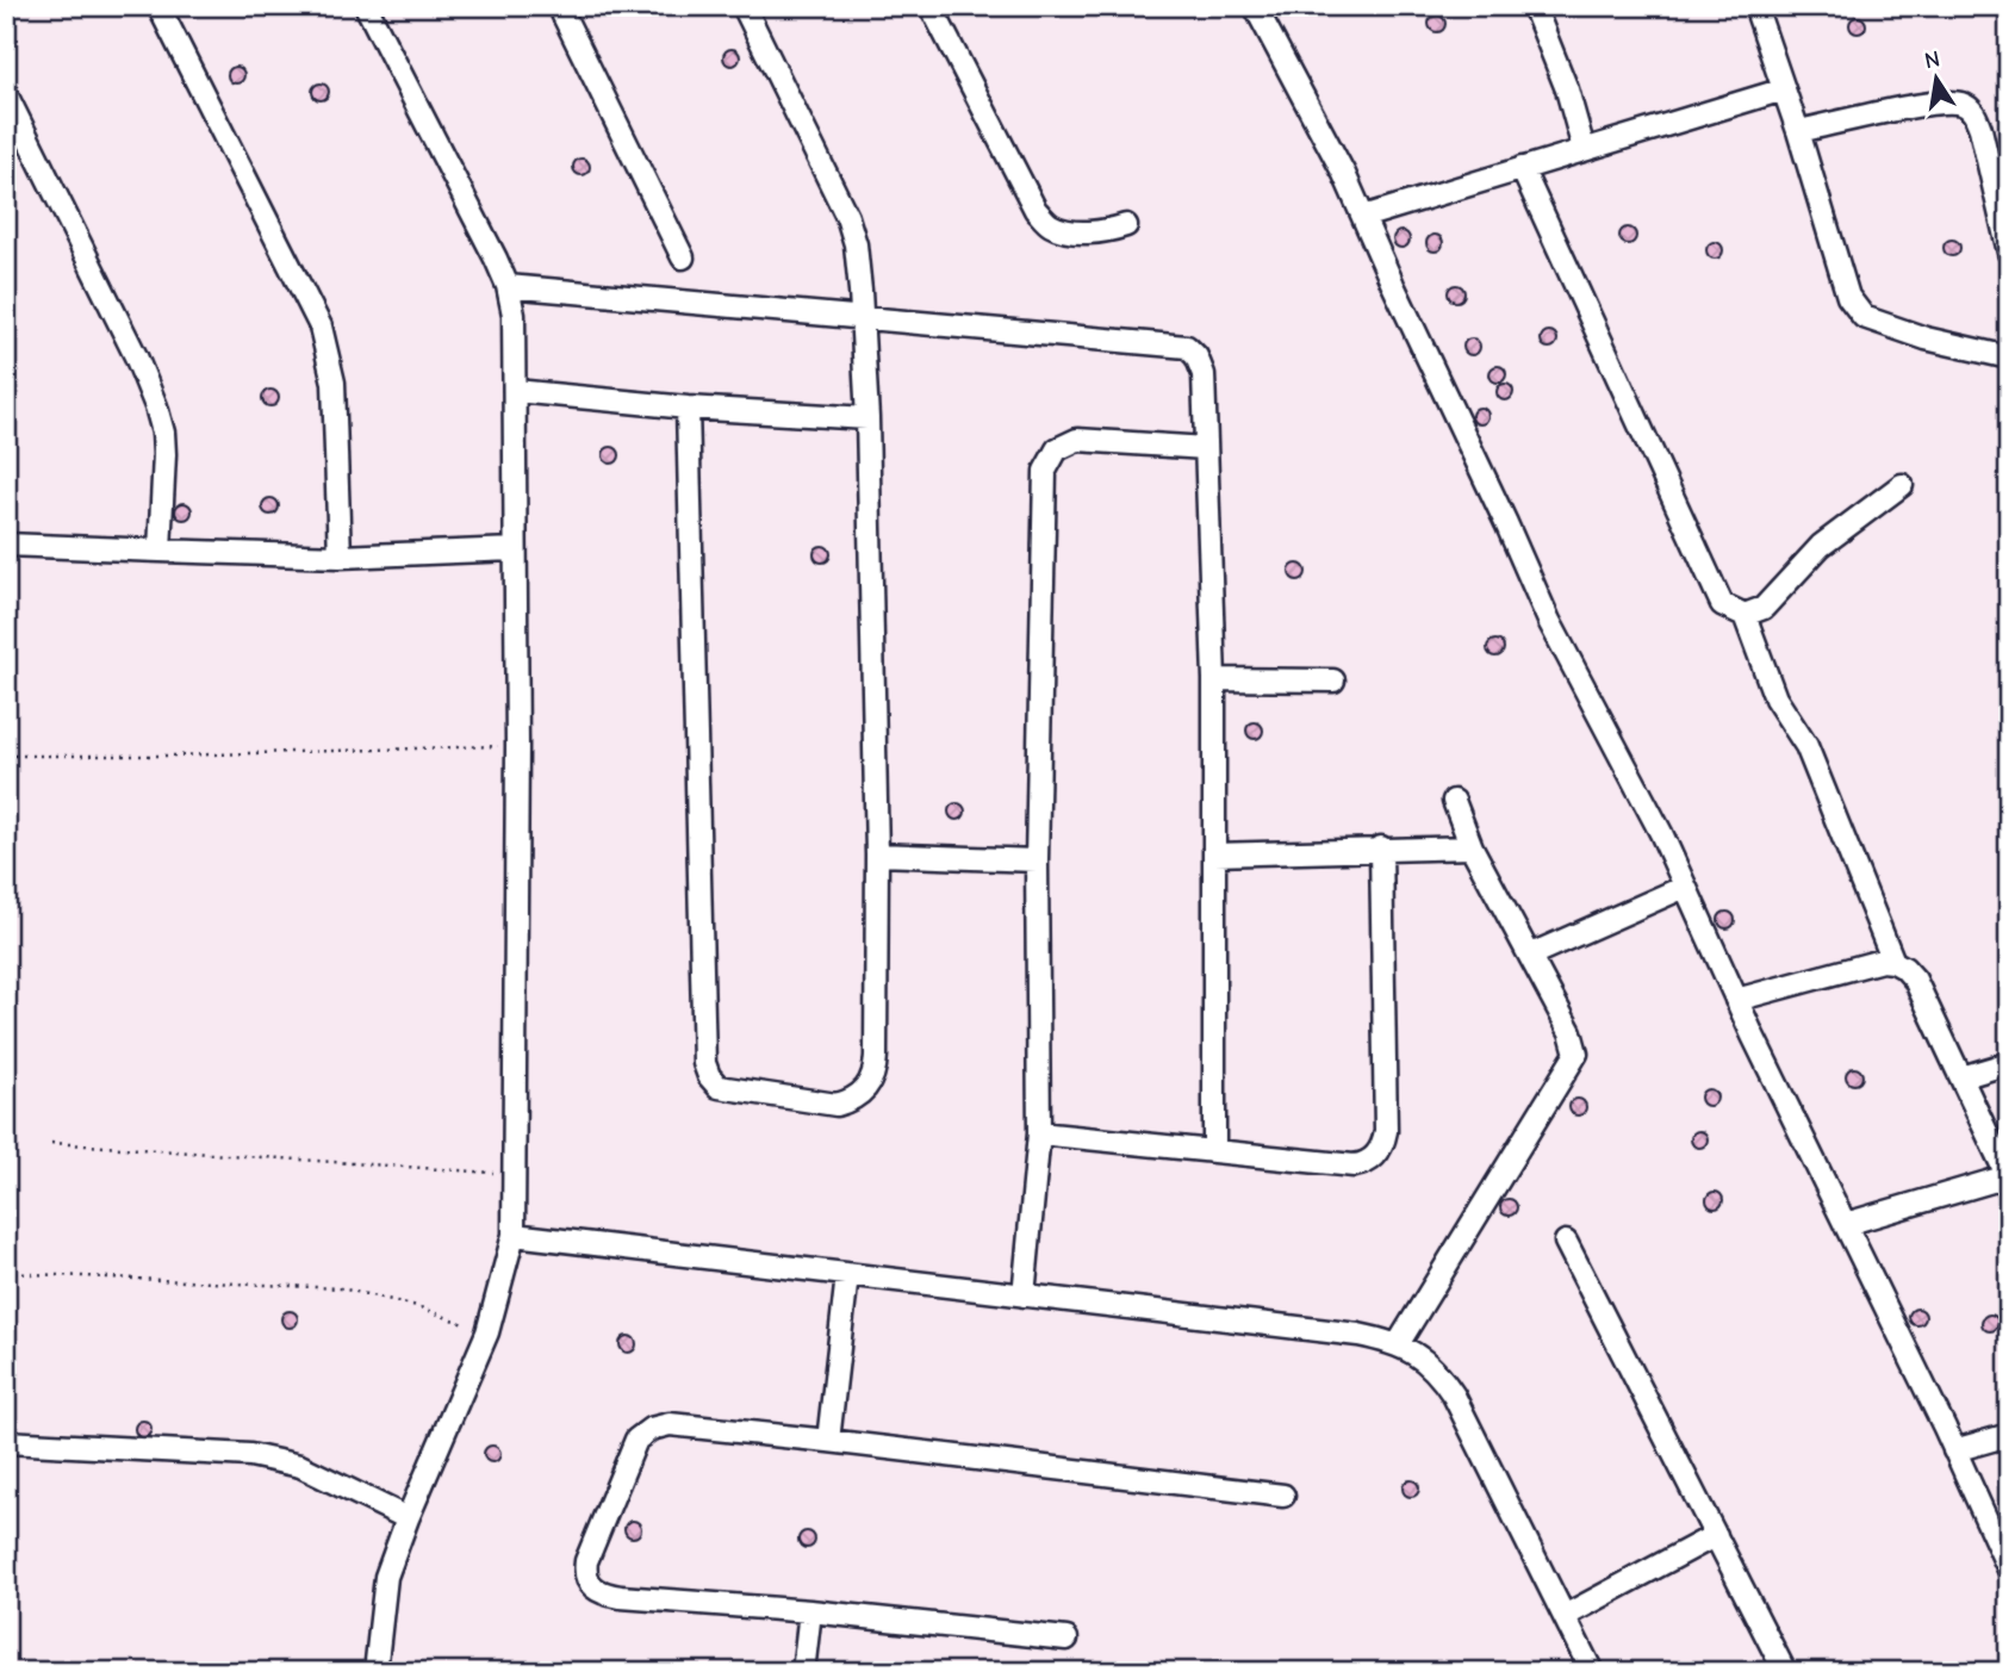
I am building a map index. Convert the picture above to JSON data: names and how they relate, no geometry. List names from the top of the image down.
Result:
{
  "north": "top"
}
